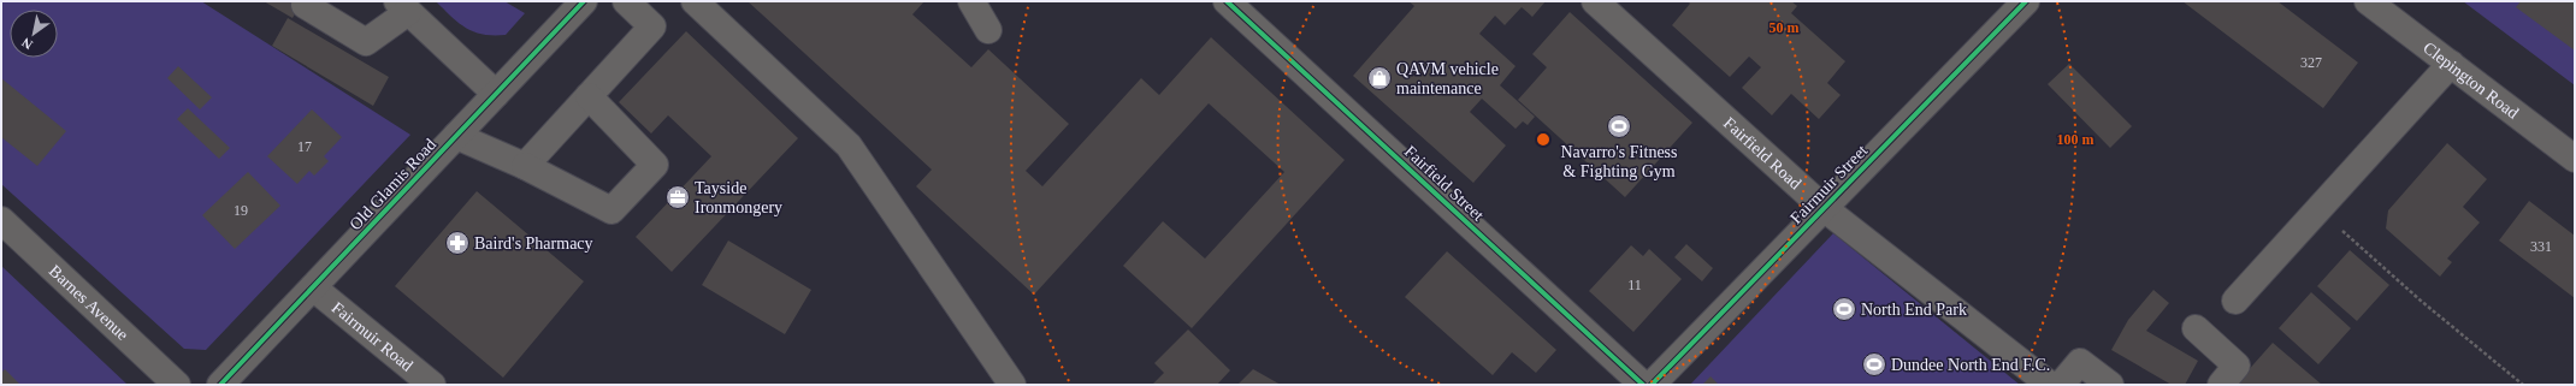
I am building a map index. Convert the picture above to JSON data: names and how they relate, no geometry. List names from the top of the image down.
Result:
{
  "streets": {
    "street": [
      "Clepington Road",
      "Fairfield Road",
      "Fairfield Street",
      "Old Glamis Road",
      "Fairmuir Street",
      "Barnes Avenue",
      "Fairmuir Road"
    ]
  },
  "crossings": [
    ["Fairfield Road", "Fairmuir Street"],
    ["Old Glamis Road", "Fairmuir Road"]
  ],
  "places": {
    "shop": ["QAVM vehicle maintenance"],
    "sports": ["Navarro's Fitness & Fighting Gym", "North End Park", "Dundee North End F.C."],
    "office": ["Tayside Ironmongery"],
    "pharmacy": ["Baird's Pharmacy"]
  },
  "house_numbers": [
    "327",
    "17",
    "19",
    "331",
    "11"
  ],
  "north": "bottom left",
  "rings": ["50 m", "100 m"]
}
